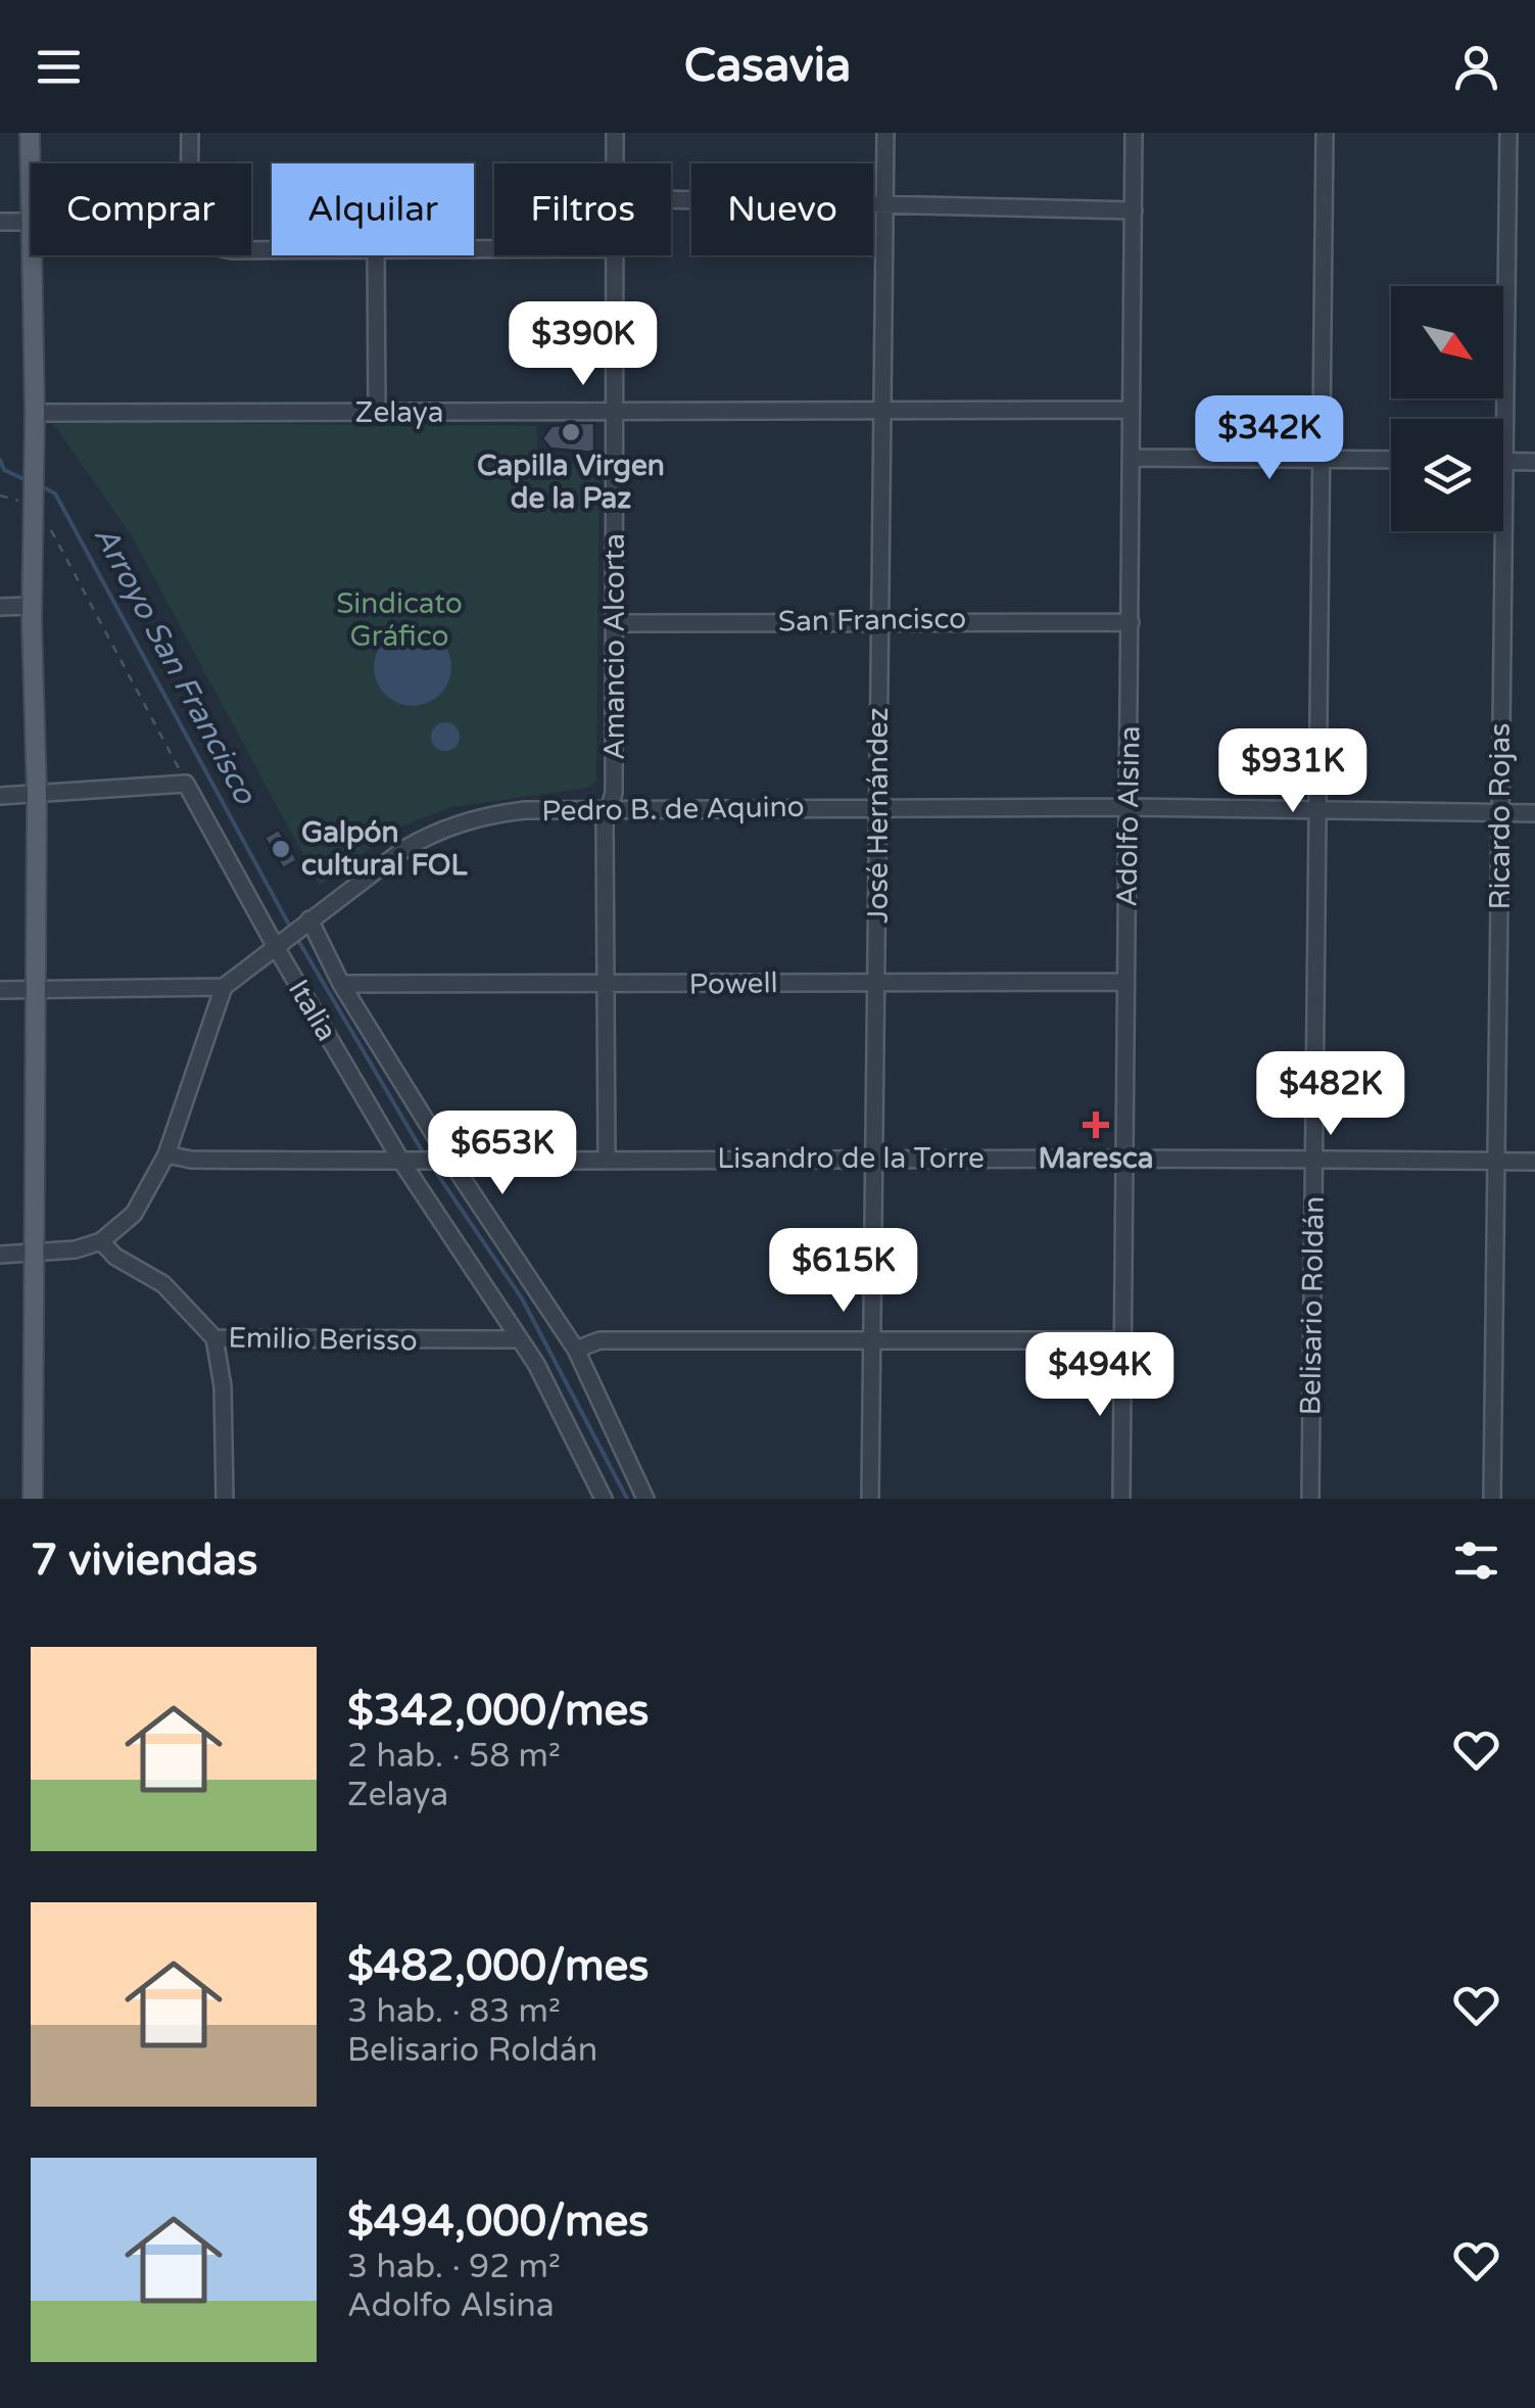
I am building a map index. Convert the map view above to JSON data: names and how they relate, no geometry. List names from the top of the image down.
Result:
{
  "streets": {
    "street": [
      "Zelaya",
      "San Francisco",
      "Amancio Alcorta",
      "Pedro B. de Aquino",
      "José Hernández",
      "Adolfo Alsina",
      "Ricardo Rojas",
      "Powell",
      "Italia",
      "Lisandro de la Torre",
      "Belisario Roldán",
      "Emilio Berisso"
    ]
  },
  "crossings": [
    ["Zelaya", "Amancio Alcorta"],
    ["Zelaya", "José Hernández"],
    ["Zelaya", "Adolfo Alsina"],
    ["San Francisco", "Amancio Alcorta"],
    ["San Francisco", "José Hernández"],
    ["San Francisco", "Adolfo Alsina"],
    ["Amancio Alcorta", "Pedro B. de Aquino"],
    ["Amancio Alcorta", "Powell"],
    ["Amancio Alcorta", "Lisandro de la Torre"],
    ["Pedro B. de Aquino", "José Hernández"],
    ["Pedro B. de Aquino", "Adolfo Alsina"],
    ["Pedro B. de Aquino", "Ricardo Rojas"],
    ["Pedro B. de Aquino", "Italia"],
    ["Pedro B. de Aquino", "Belisario Roldán"],
    ["José Hernández", "Powell"],
    ["José Hernández", "Lisandro de la Torre"],
    ["Adolfo Alsina", "Powell"],
    ["Adolfo Alsina", "Lisandro de la Torre"],
    ["Ricardo Rojas", "Lisandro de la Torre"],
    ["Powell", "Italia"],
    ["Italia", "Lisandro de la Torre"],
    ["Italia", "Emilio Berisso"],
    ["Lisandro de la Torre", "Belisario Roldán"]
  ],
  "water": ["Arroyo San Francisco"],
  "parks": ["Sindicato Gráfico"],
  "places": {
    "other": ["Capilla Virgen de la Paz", "Galpón cultural FOL"],
    "health": ["Maresca"]
  },
  "north": "bottom right",
  "page": {
    "header": "Casavia",
    "chip": [
      "Comprar",
      "Alquilar",
      "Filtros",
      "Nuevo"
    ],
    "price": [
      "$390K",
      "$342K",
      "$931K",
      "$482K",
      "$653K",
      "$615K",
      "$494K"
    ],
    "heading": "7 viviendas",
    "list": [
      {
        "name": "$342,000/mes",
        "note": "2 hab. · 58 m² · Zelaya"
      },
      {
        "name": "$482,000/mes",
        "note": "3 hab. · 83 m² · Belisario Roldán"
      },
      {
        "name": "$494,000/mes",
        "note": "3 hab. · 92 m² · Adolfo Alsina"
      }
    ]
  }
}
